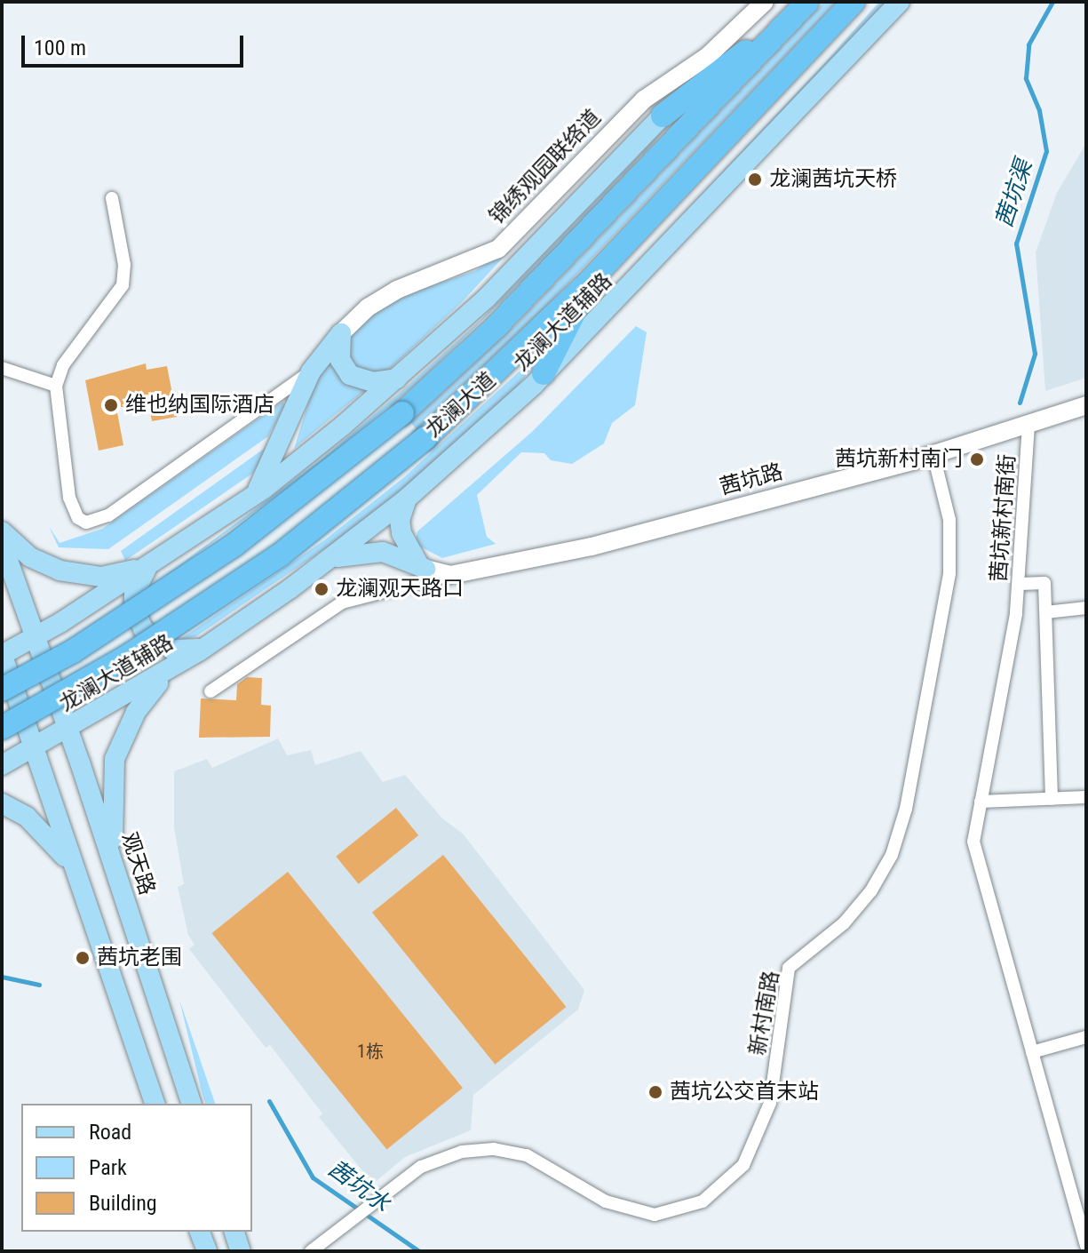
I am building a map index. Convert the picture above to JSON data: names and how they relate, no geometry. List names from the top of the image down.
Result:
{
  "streets": {
    "highway": ["龙澜大道"],
    "main road": ["龙澜大道辅路", "观天路"],
    "street": [
      "锦绣观园联络道",
      "茜坑路",
      "茜坑新村南街",
      "新村南路"
    ]
  },
  "crossings": [
    ["龙澜大道辅路", "观天路"],
    ["茜坑路", "茜坑新村南街"],
    ["茜坑路", "新村南路"]
  ],
  "water": ["茜坑渠", "茜坑水"],
  "places": [
    "龙澜茜坑天桥",
    "维也纳国际酒店",
    "茜坑新村南门",
    "龙澜观天路口",
    "茜坑老围",
    "茜坑公交首末站"
  ],
  "house_numbers": ["1栋"],
  "legend": ["Road", "Park", "Building"],
  "scale_bar": "100 m"
}
